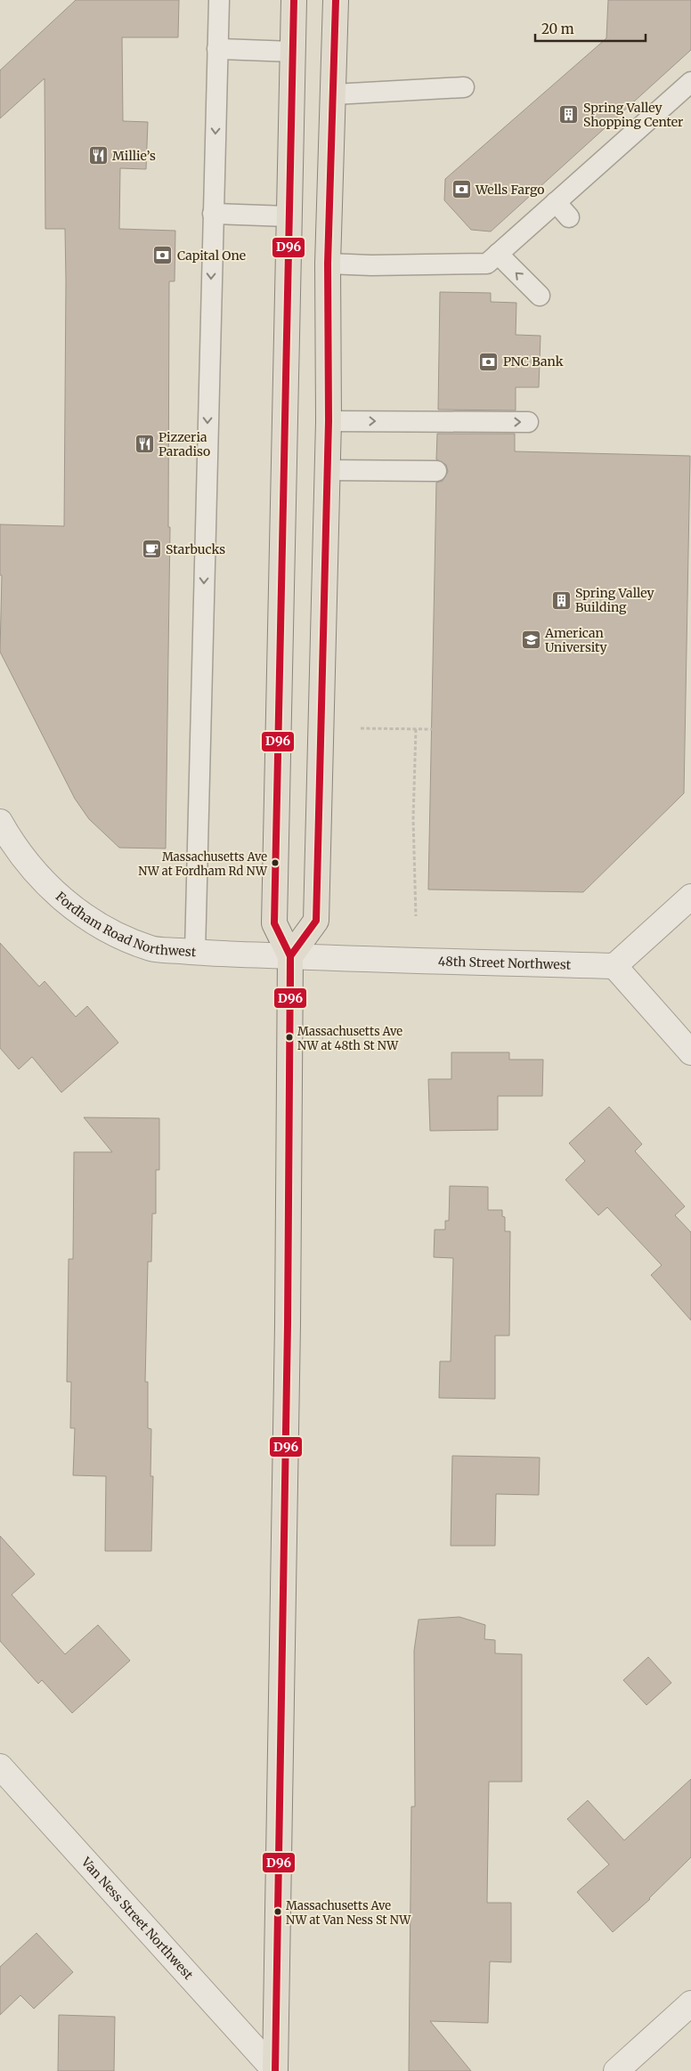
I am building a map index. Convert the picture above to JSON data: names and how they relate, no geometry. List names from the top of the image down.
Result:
{
  "streets": {
    "street": ["Fordham Road Northwest", "48th Street Northwest", "Van Ness Street Northwest"]
  },
  "crossings": [
    ["Fordham Road Northwest", "48th Street Northwest"]
  ],
  "places": {
    "building": ["Spring Valley Shopping Center", "Spring Valley Building"],
    "restaurant": ["Millie’s", "Pizzeria Paradiso"],
    "bank": ["Wells Fargo", "Capital One", "PNC Bank"],
    "cafe": ["Starbucks"],
    "school or university": ["American University"],
    "other": ["Massachusetts Ave NW at Fordham Rd NW", "Massachusetts Ave NW at 48th St NW", "Massachusetts Ave NW at Van Ness St NW"]
  },
  "lines": ["transit line D96"],
  "scale_bar": "20 m"
}
